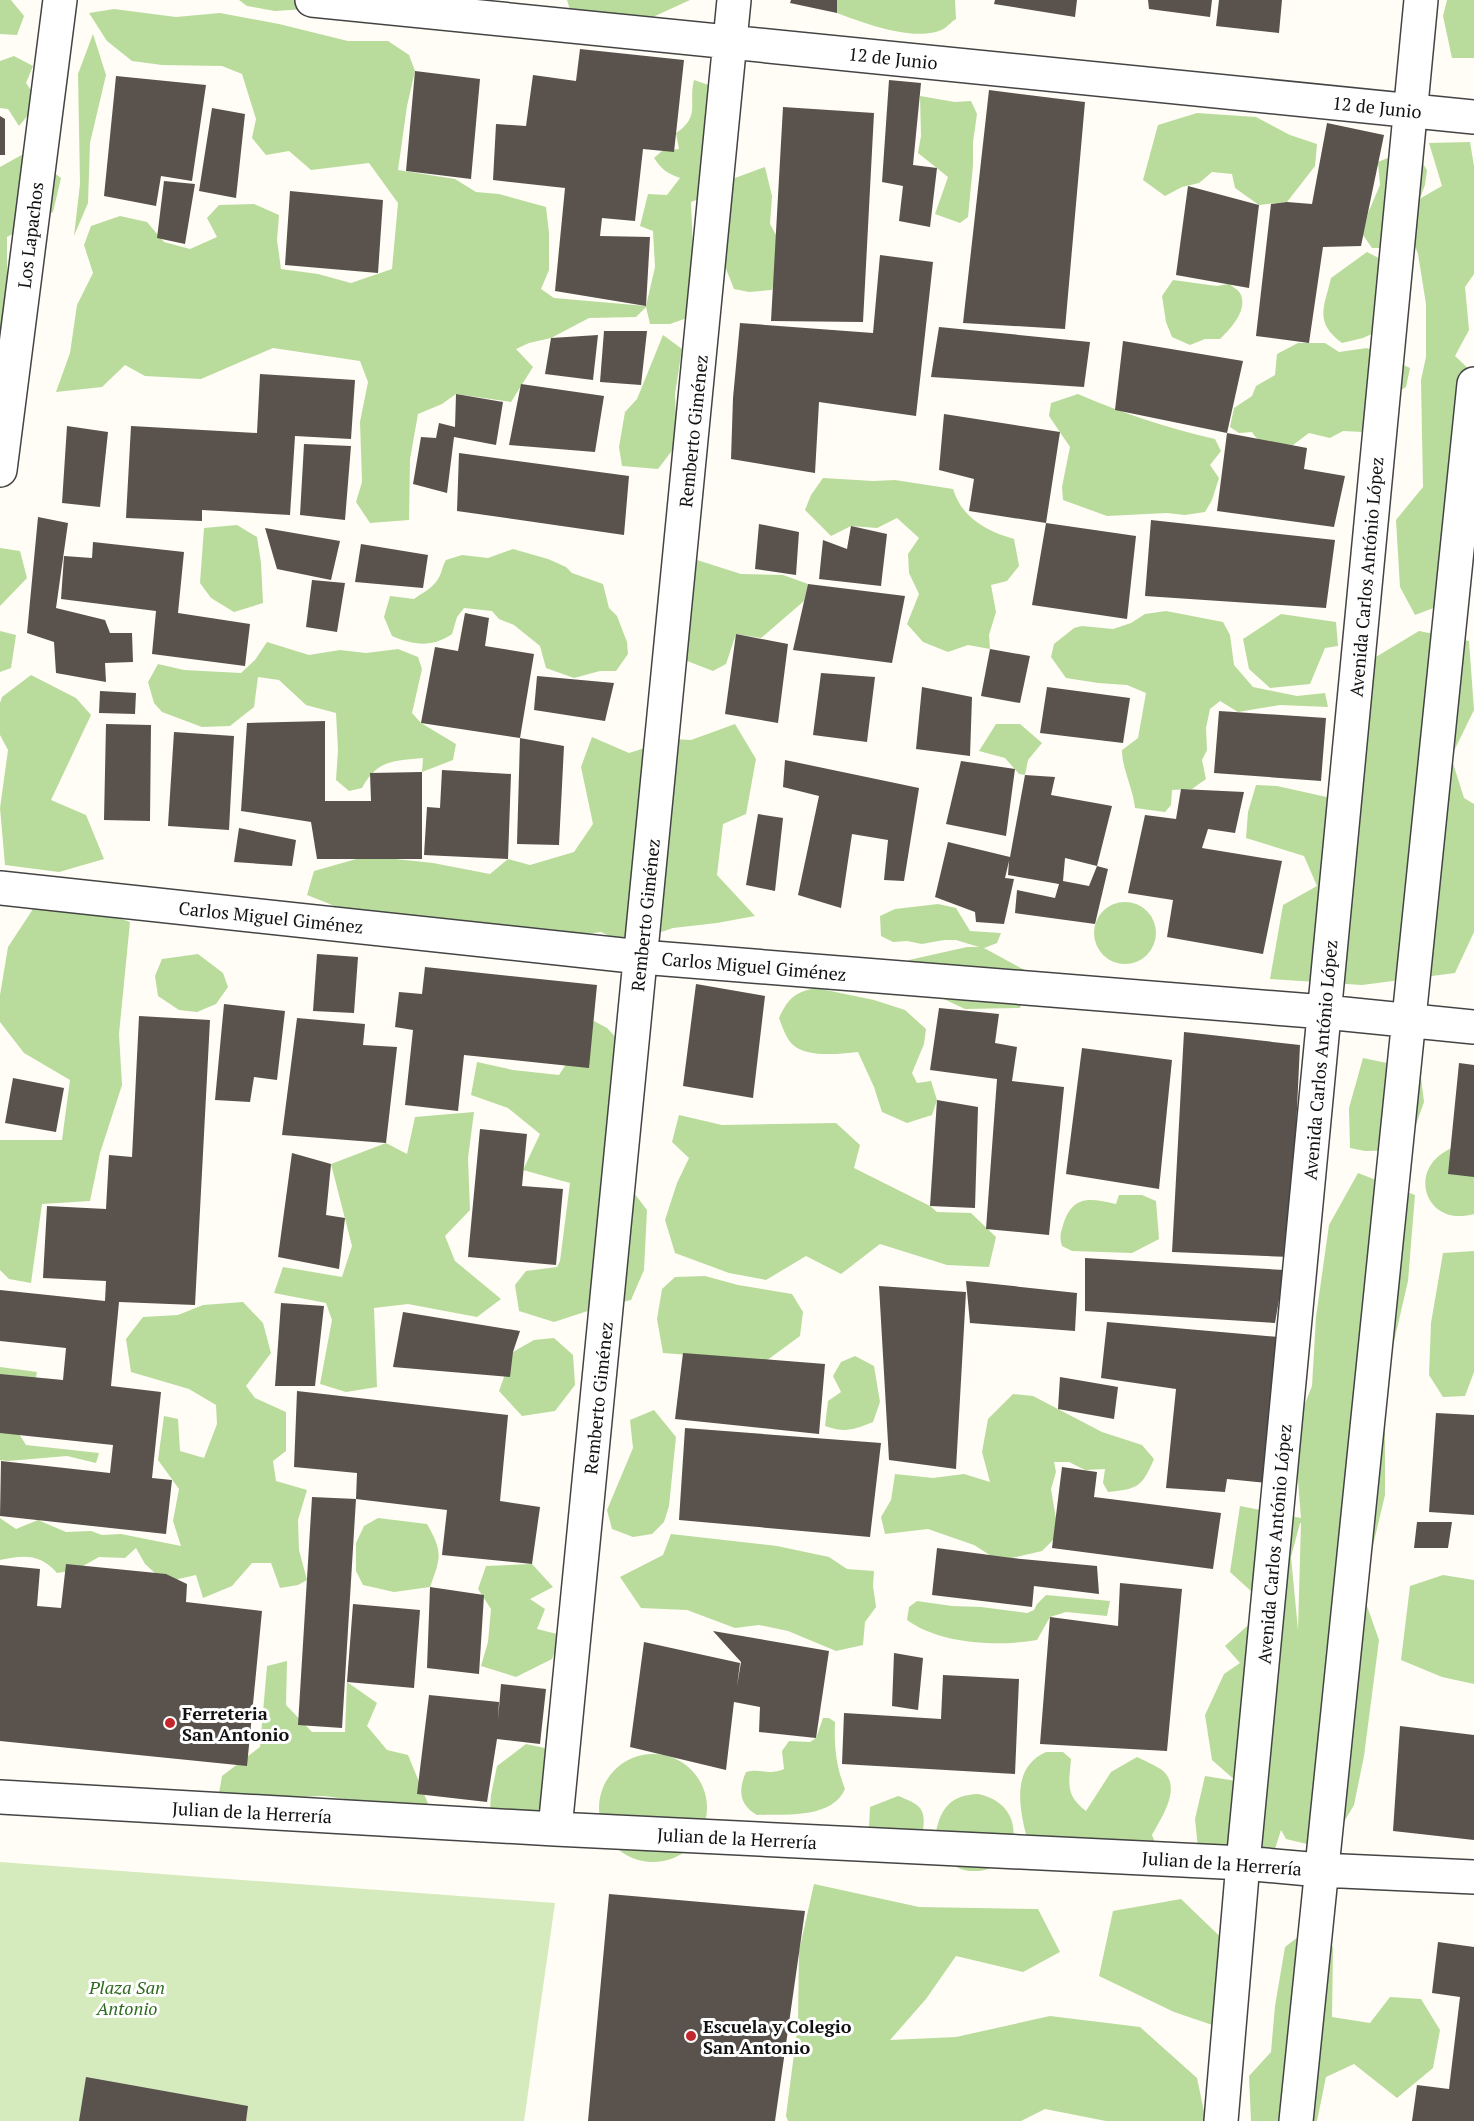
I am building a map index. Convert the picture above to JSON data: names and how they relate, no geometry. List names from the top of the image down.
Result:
{
  "streets": {
    "street": [
      "12 de Junio",
      "Los Lapachos",
      "Remberto Giménez",
      "Avenida Carlos António López",
      "Carlos Miguel Giménez",
      "Julian de la Herrería"
    ]
  },
  "crossings": [
    ["12 de Junio", "Remberto Giménez"],
    ["12 de Junio", "Avenida Carlos António López"],
    ["Remberto Giménez", "Carlos Miguel Giménez"],
    ["Remberto Giménez", "Julian de la Herrería"],
    ["Avenida Carlos António López", "Carlos Miguel Giménez"],
    ["Avenida Carlos António López", "Julian de la Herrería"]
  ],
  "parks": ["Plaza San Antonio"],
  "places": ["Ferreteria San Antonio", "Escuela y Colegio San Antonio"]
}
